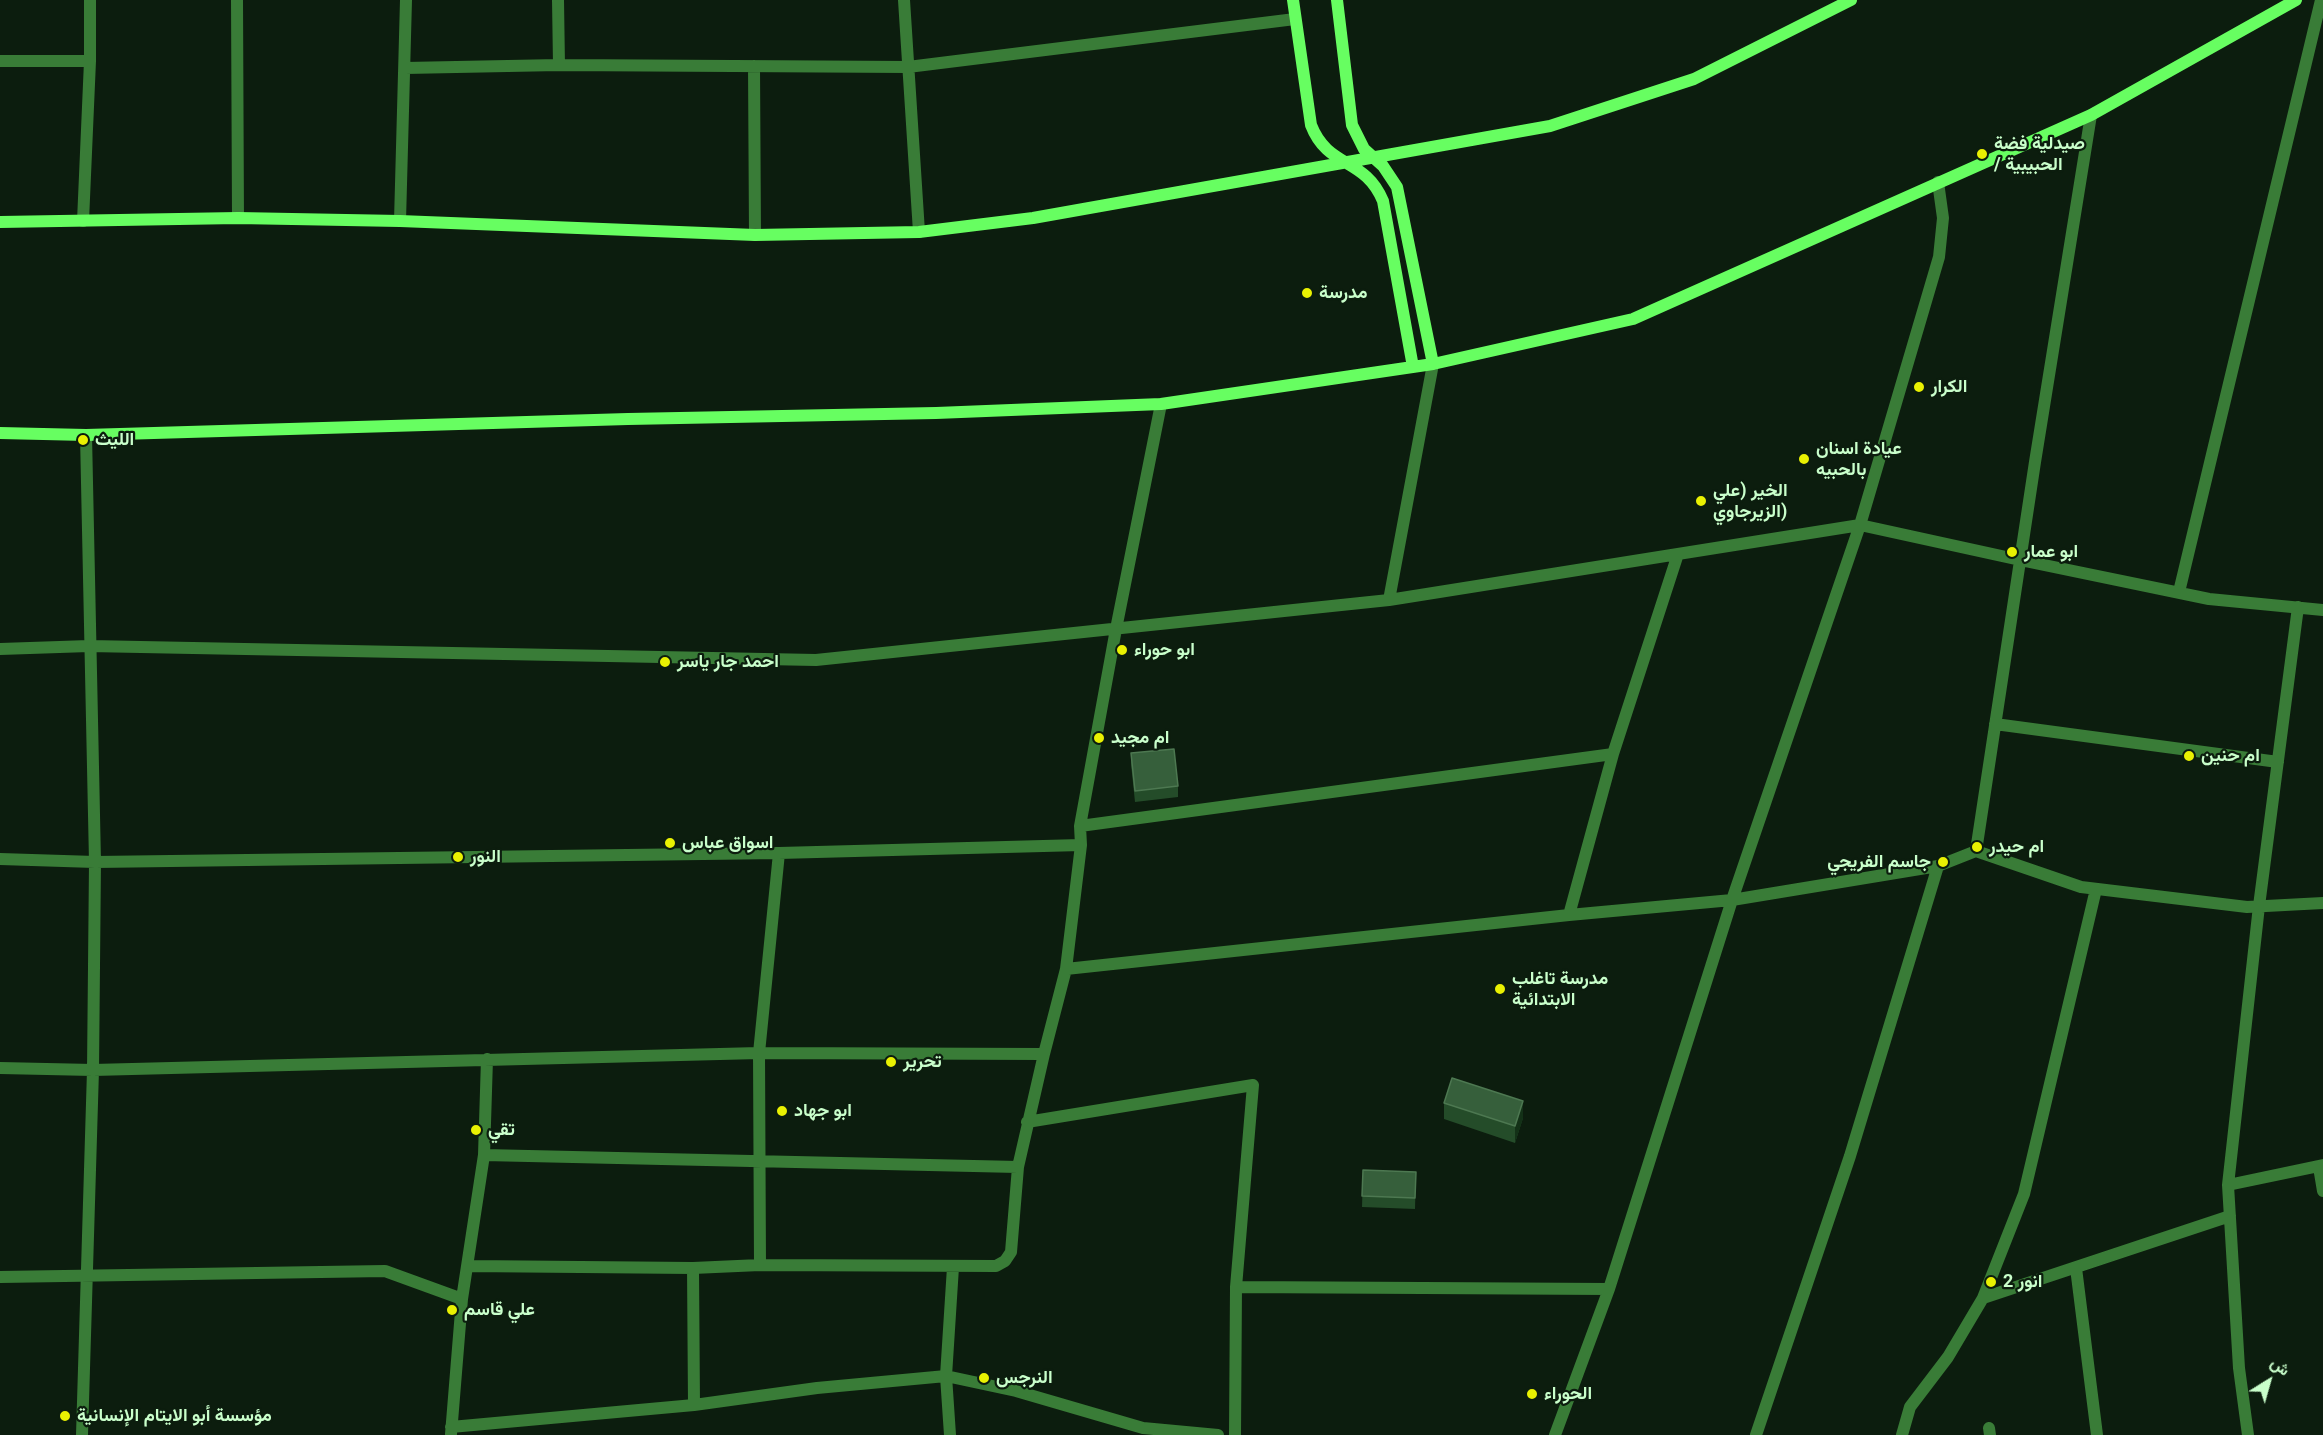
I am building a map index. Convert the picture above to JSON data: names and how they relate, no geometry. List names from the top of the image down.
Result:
{
  "places": [
    "صيدلية فضة / الحبيبية",
    "مدرسة",
    "الكرار",
    "الليث",
    "عيادة اسنان بالحبيه",
    "الخير (علي الزيرجاوي)",
    "ابو عمار",
    "ابو حوراء",
    "احمد جار ياسر",
    "ام مجيد",
    "ام حنين",
    "اسواق عباس",
    "ام حيدر",
    "النور",
    "جاسم الفريجي",
    "مدرسة تاغلب الابتدائية",
    "تحرير",
    "ابو جهاد",
    "تقي",
    "انور 2",
    "علي قاسم",
    "النرجس",
    "الحوراء",
    "مؤسسة أبو الايتام الإنسانية"
  ],
  "north": "top right"
}
